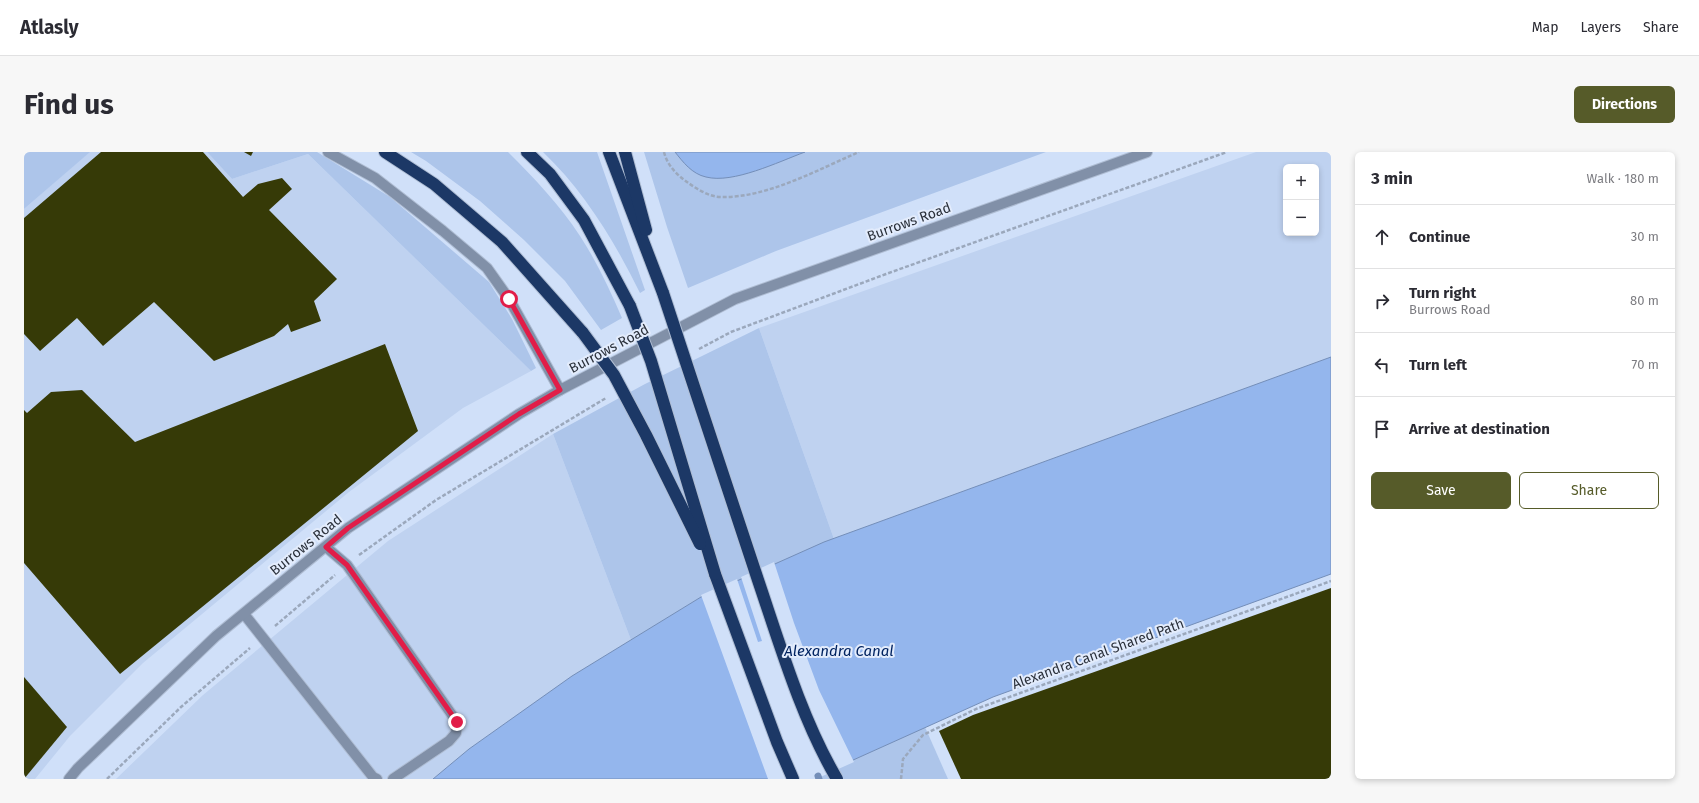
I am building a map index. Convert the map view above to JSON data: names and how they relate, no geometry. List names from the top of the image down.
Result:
{
  "streets": {
    "street": ["Burrows Road"],
    "path": ["Alexandra Canal Shared Path"]
  },
  "water": ["Alexandra Canal"],
  "page": {
    "header": "Atlasly",
    "nav": ["Map", "Layers", "Share"],
    "buttons": [
      "Directions",
      ["Save", "Share"]
    ],
    "title": "Find us",
    "heading": ["3 min", "Walk · 180 m"],
    "map_buttons": ["+", "−"],
    "list": [
      ["Continue", "30 m"],
      ["Turn right", "Burrows Road", "80 m"],
      ["Turn left", "70 m"],
      "Arrive at destination"
    ]
  }
}
